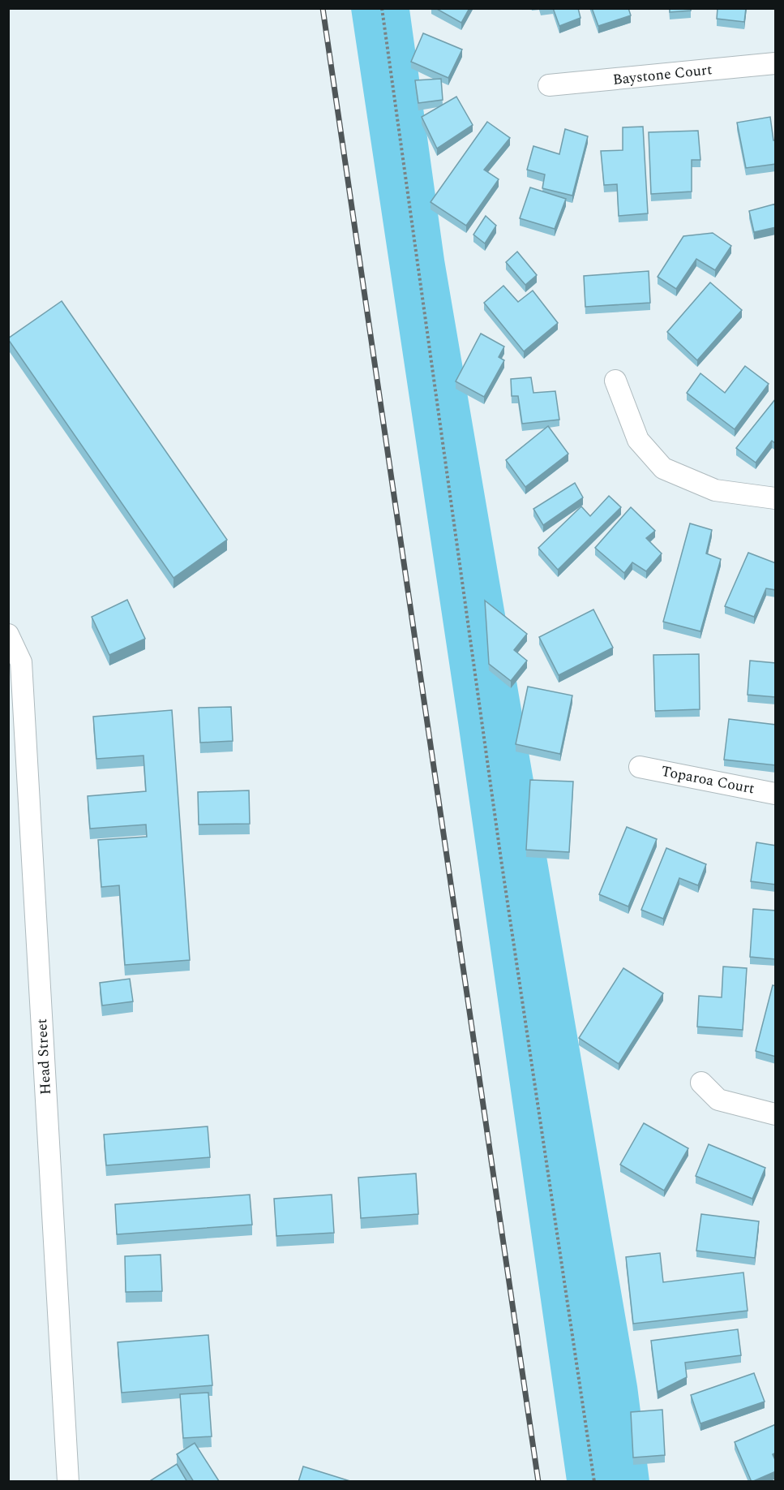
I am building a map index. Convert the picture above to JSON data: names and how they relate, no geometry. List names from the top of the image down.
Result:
{
  "streets": {
    "street": ["Baystone Court", "Toparoa Court", "Head Street"]
  }
}
